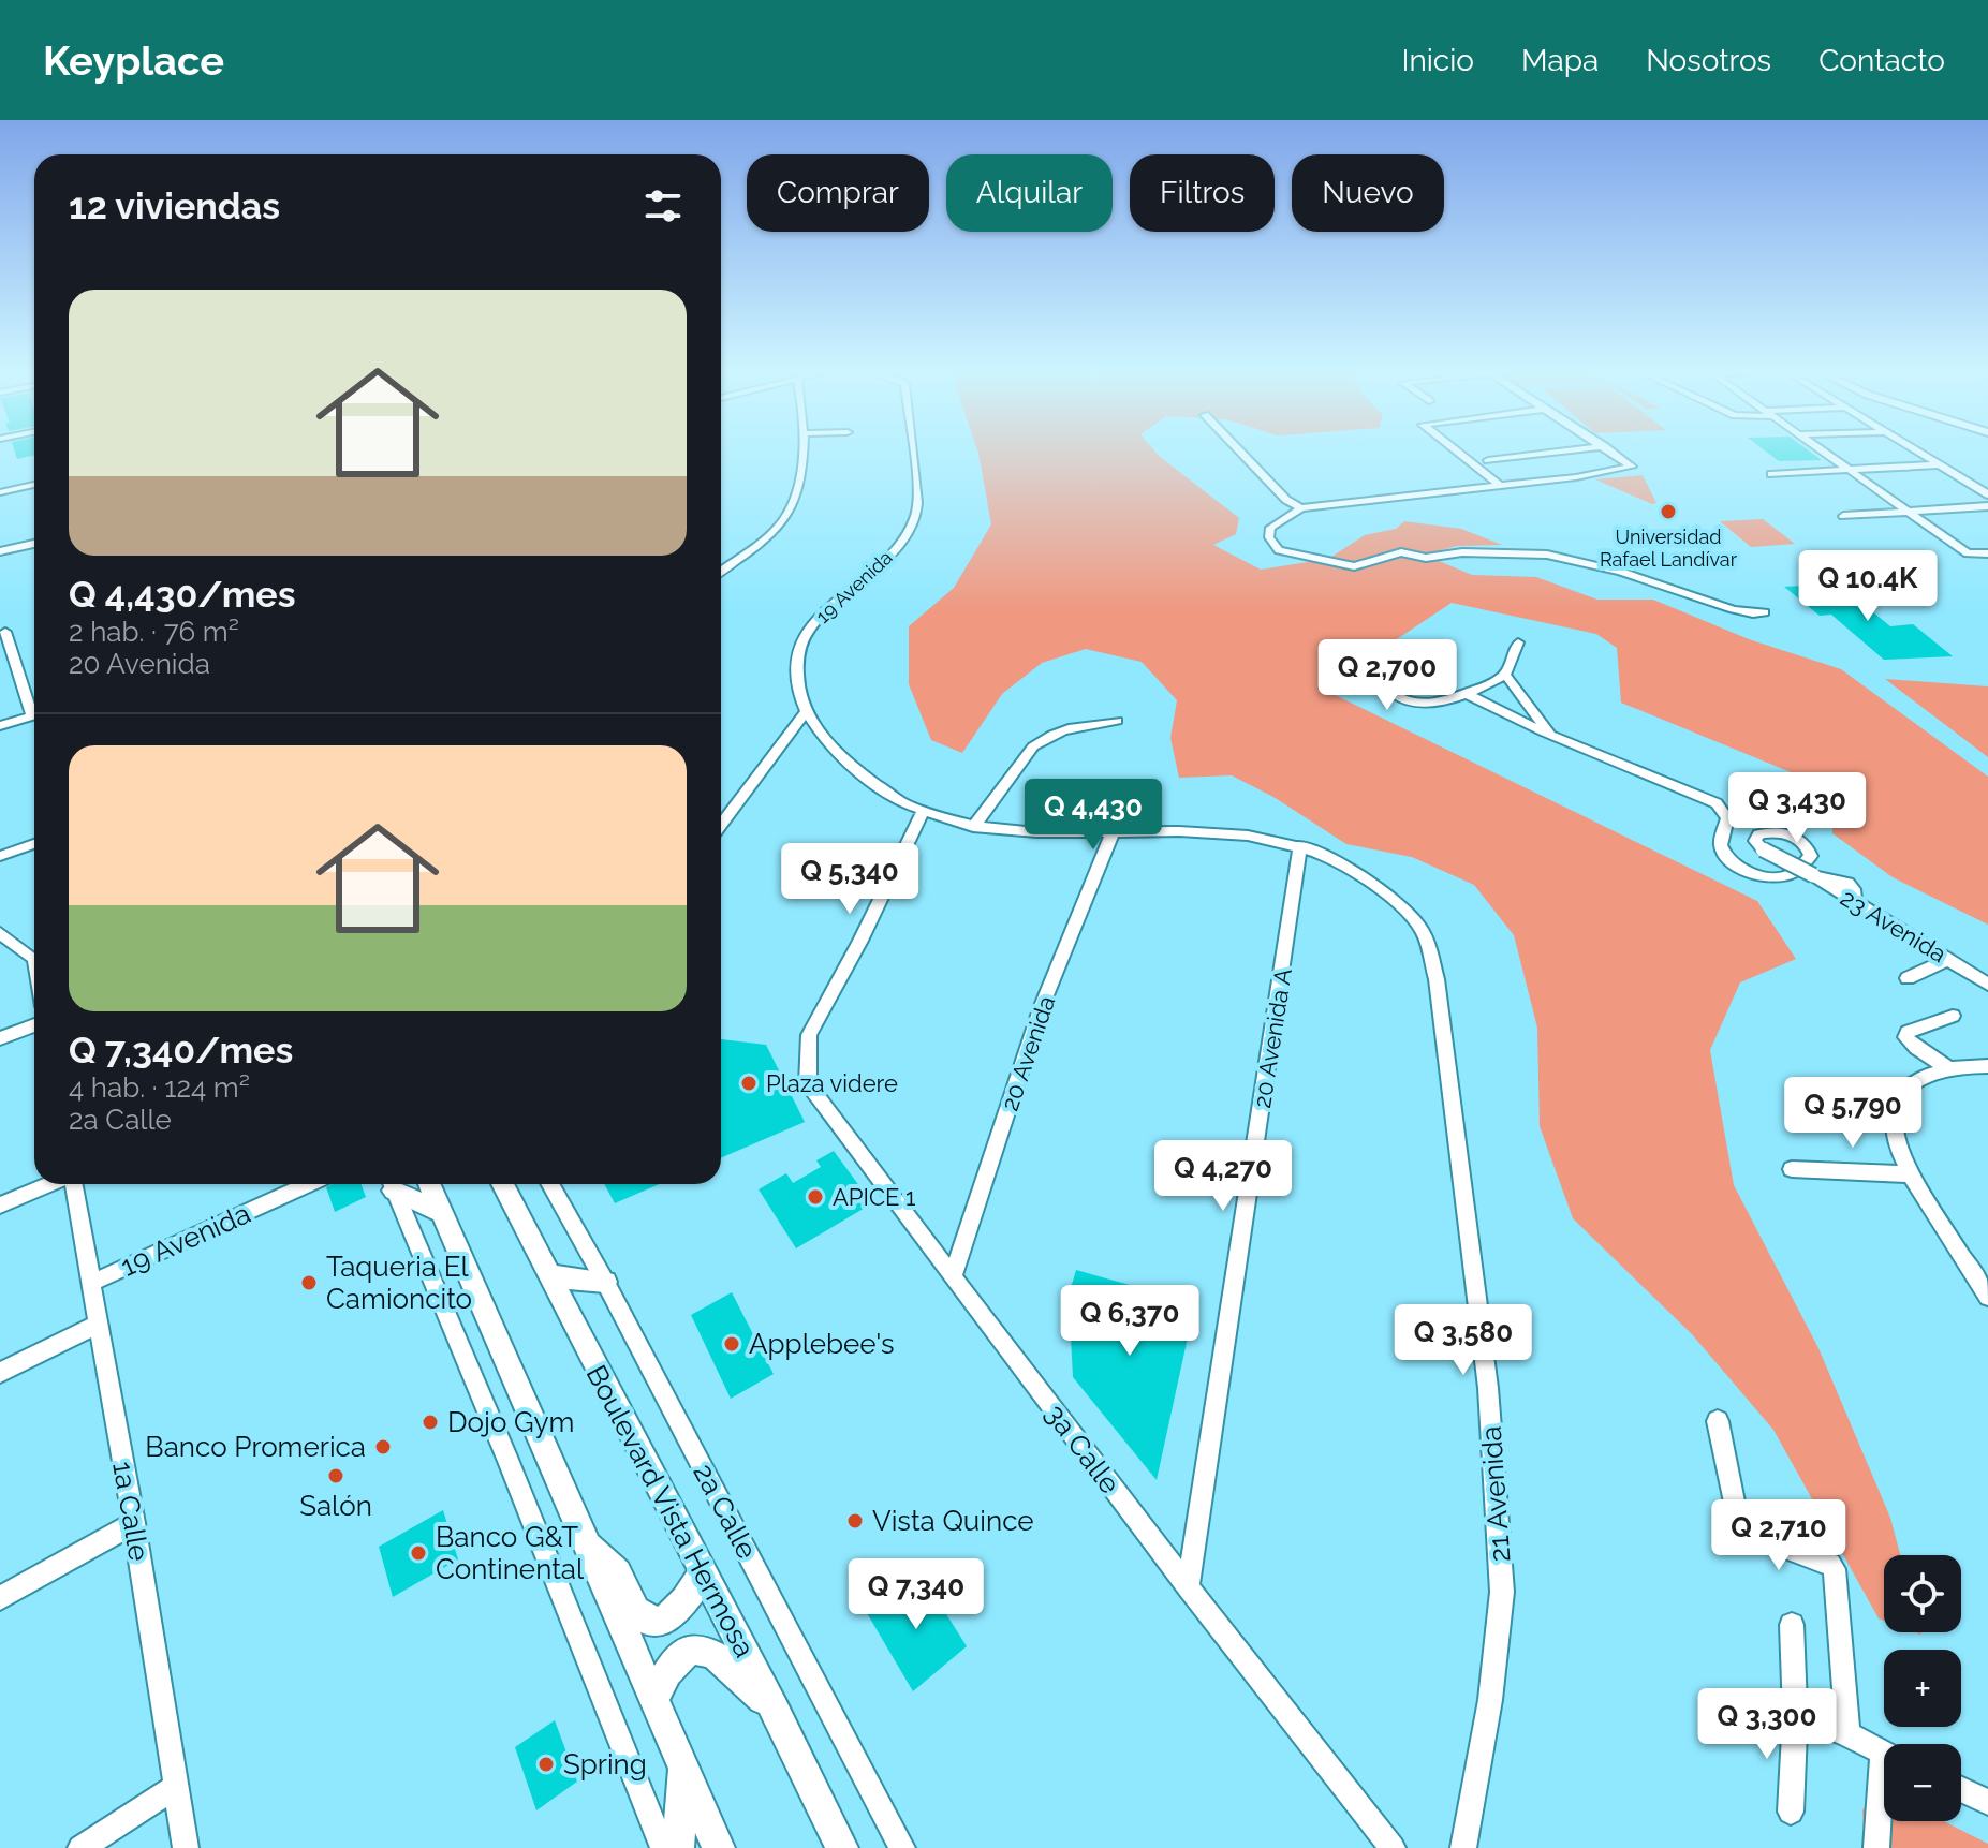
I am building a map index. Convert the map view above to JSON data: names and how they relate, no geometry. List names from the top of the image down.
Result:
{
  "streets": {
    "main road": ["Boulevard Vista Hermosa"],
    "street": [
      "19 Avenida",
      "23 Avenida",
      "20 Avenida A",
      "20 Avenida",
      "3a Calle",
      "21 Avenida",
      "1a Calle",
      "2a Calle"
    ]
  },
  "crossings": [
    ["19 Avenida", "1a Calle"],
    ["20 Avenida A", "3a Calle"],
    ["20 Avenida A", "21 Avenida"],
    ["20 Avenida", "3a Calle"]
  ],
  "places": [
    "Universidad Rafael Landívar",
    "Plaza videre",
    "APICE 1",
    "Taqueria El Camioncito",
    "Applebee's",
    "Dojo Gym",
    "Banco Promerica",
    "Salón",
    "Vista Quince",
    "Banco G&T Continental",
    "Spring"
  ],
  "page": {
    "header": "Keyplace",
    "nav": [
      "Inicio",
      "Mapa",
      "Nosotros",
      "Contacto"
    ],
    "chip": [
      "Comprar",
      "Alquilar",
      "Filtros",
      "Nuevo"
    ],
    "heading": "12 viviendas",
    "list": [
      {
        "name": "Q 4,430/mes",
        "note": "2 hab. · 76 m² · 20 Avenida"
      },
      {
        "name": "Q 7,340/mes",
        "note": "4 hab. · 124 m² · 2a Calle"
      }
    ],
    "price": [
      "Q 10.4K",
      "Q 2,700",
      "Q 3,430",
      "Q 4,430",
      "Q 5,340",
      "Q 5,790",
      "Q 4,270",
      "Q 6,370",
      "Q 3,580",
      "Q 2,710",
      "Q 7,340",
      "Q 3,300"
    ],
    "map_buttons": ["+", "−"]
  }
}
